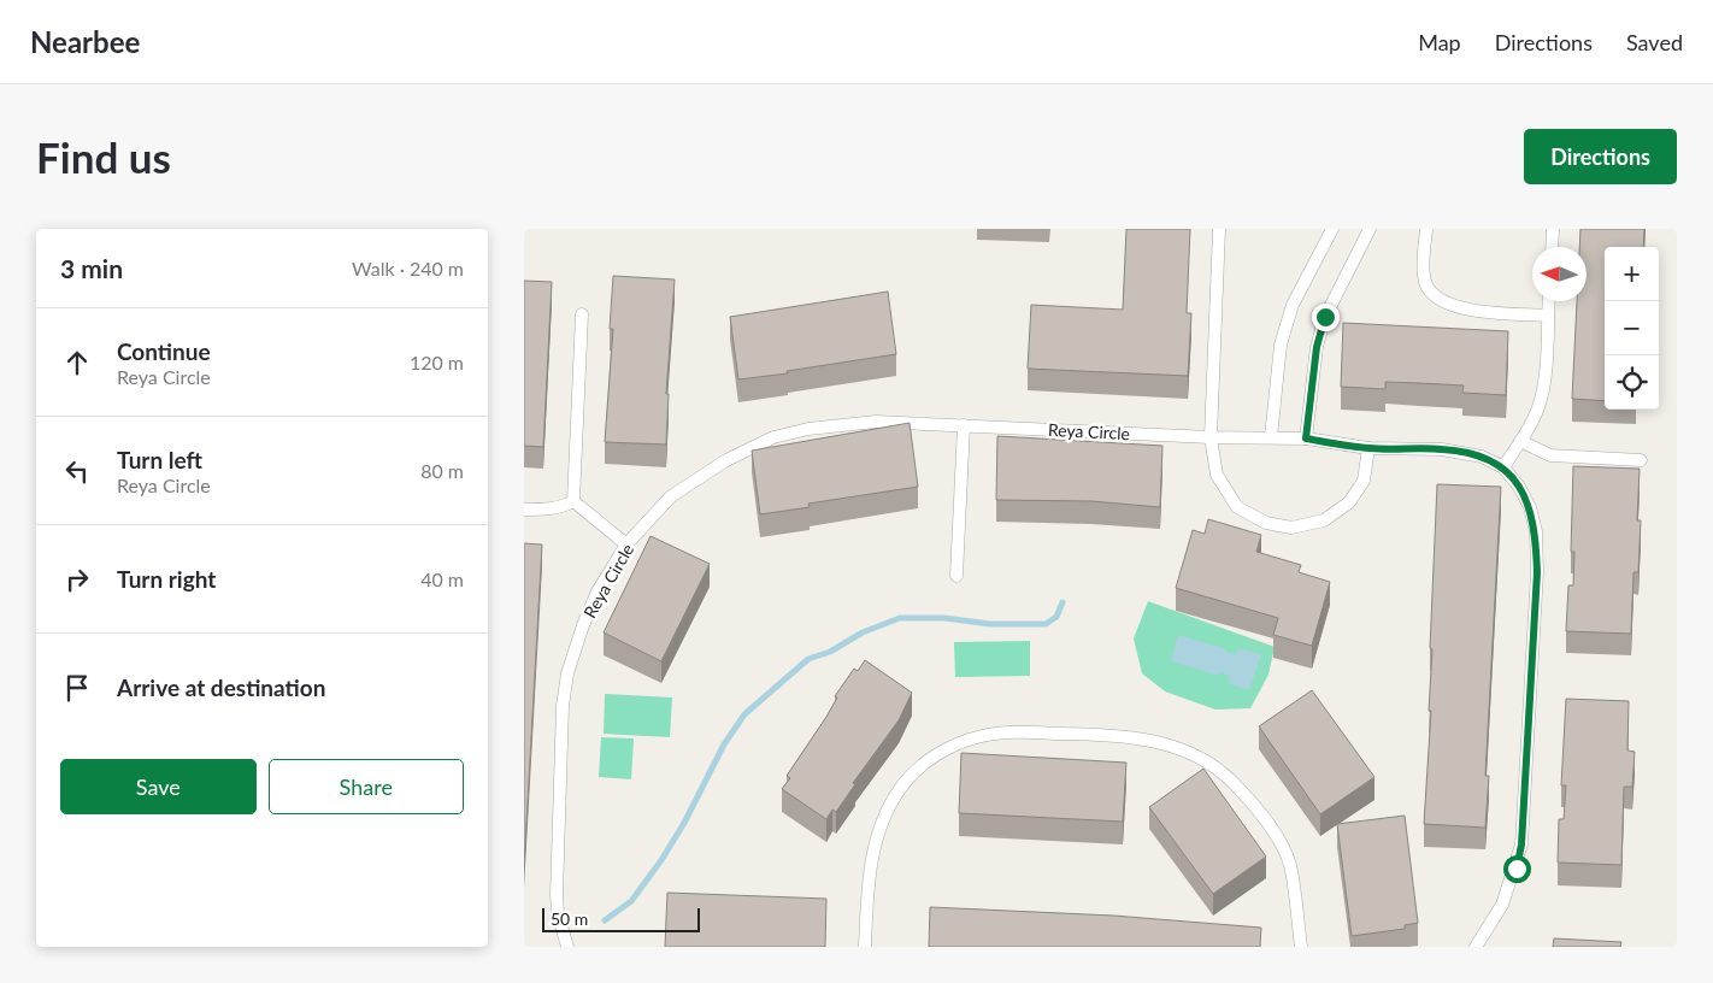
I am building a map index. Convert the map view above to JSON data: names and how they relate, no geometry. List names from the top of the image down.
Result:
{
  "streets": {
    "lane": ["Reya Circle"]
  },
  "scale_bar": "50 m",
  "north": "left",
  "page": {
    "header": "Nearbee",
    "nav": ["Map", "Directions", "Saved"],
    "buttons": [
      "Directions",
      ["Save", "Share"]
    ],
    "title": "Find us",
    "heading": ["3 min", "Walk · 240 m"],
    "map_buttons": ["+", "−"],
    "list": [
      ["Continue", "Reya Circle", "120 m"],
      ["Turn left", "Reya Circle", "80 m"],
      ["Turn right", "40 m"],
      "Arrive at destination"
    ],
    "scale": "50 m"
  }
}
